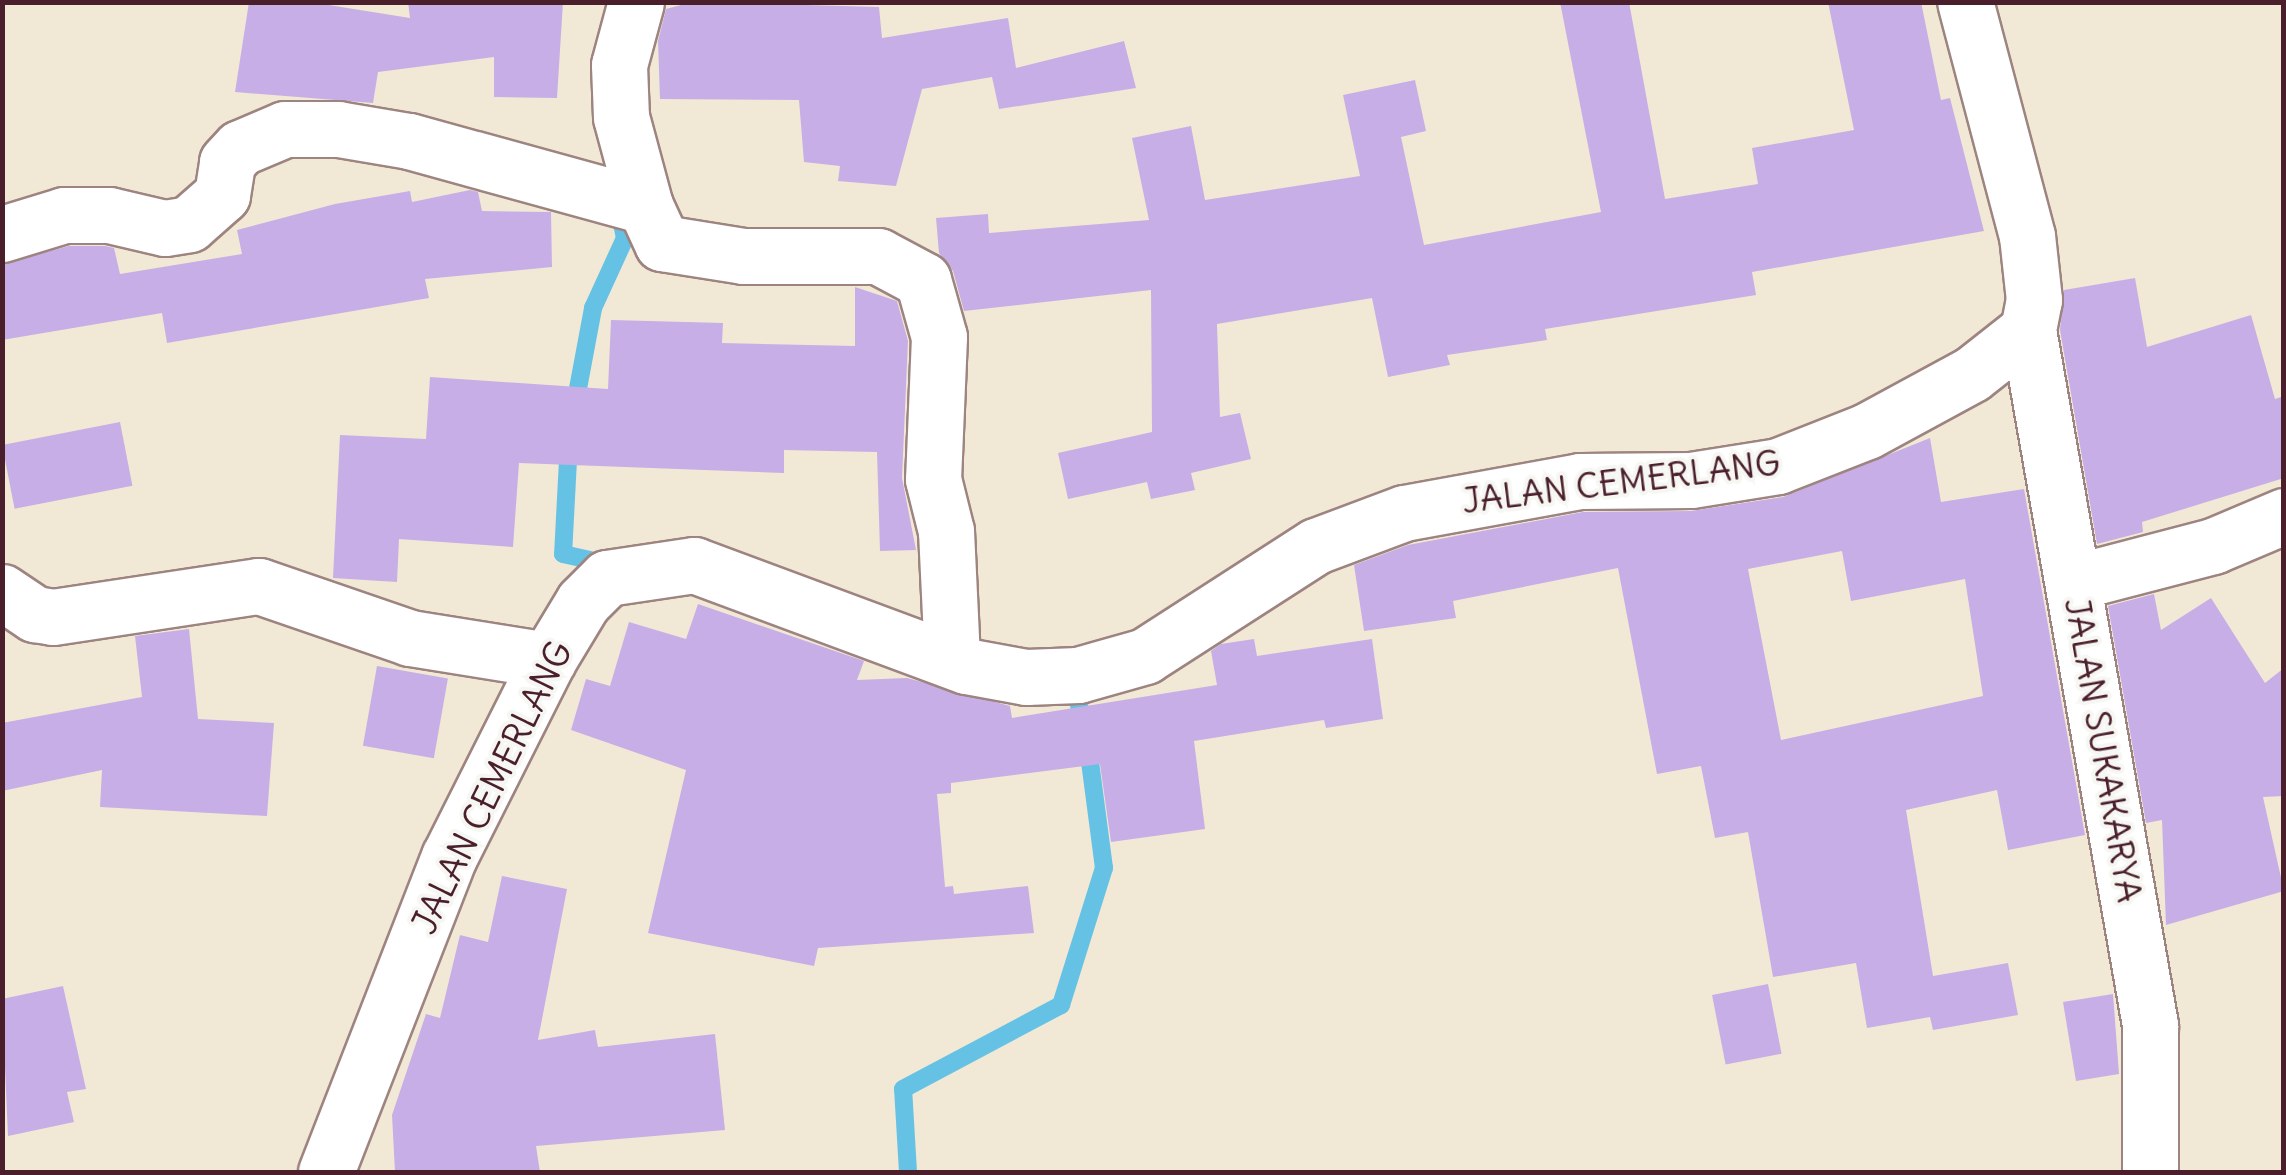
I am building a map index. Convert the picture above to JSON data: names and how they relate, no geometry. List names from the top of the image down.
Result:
{
  "streets": {
    "street": ["JALAN CEMERLANG", "JALAN SUKAKARYA"]
  },
  "crossings": [
    ["JALAN CEMERLANG", "JALAN SUKAKARYA"]
  ]
}
